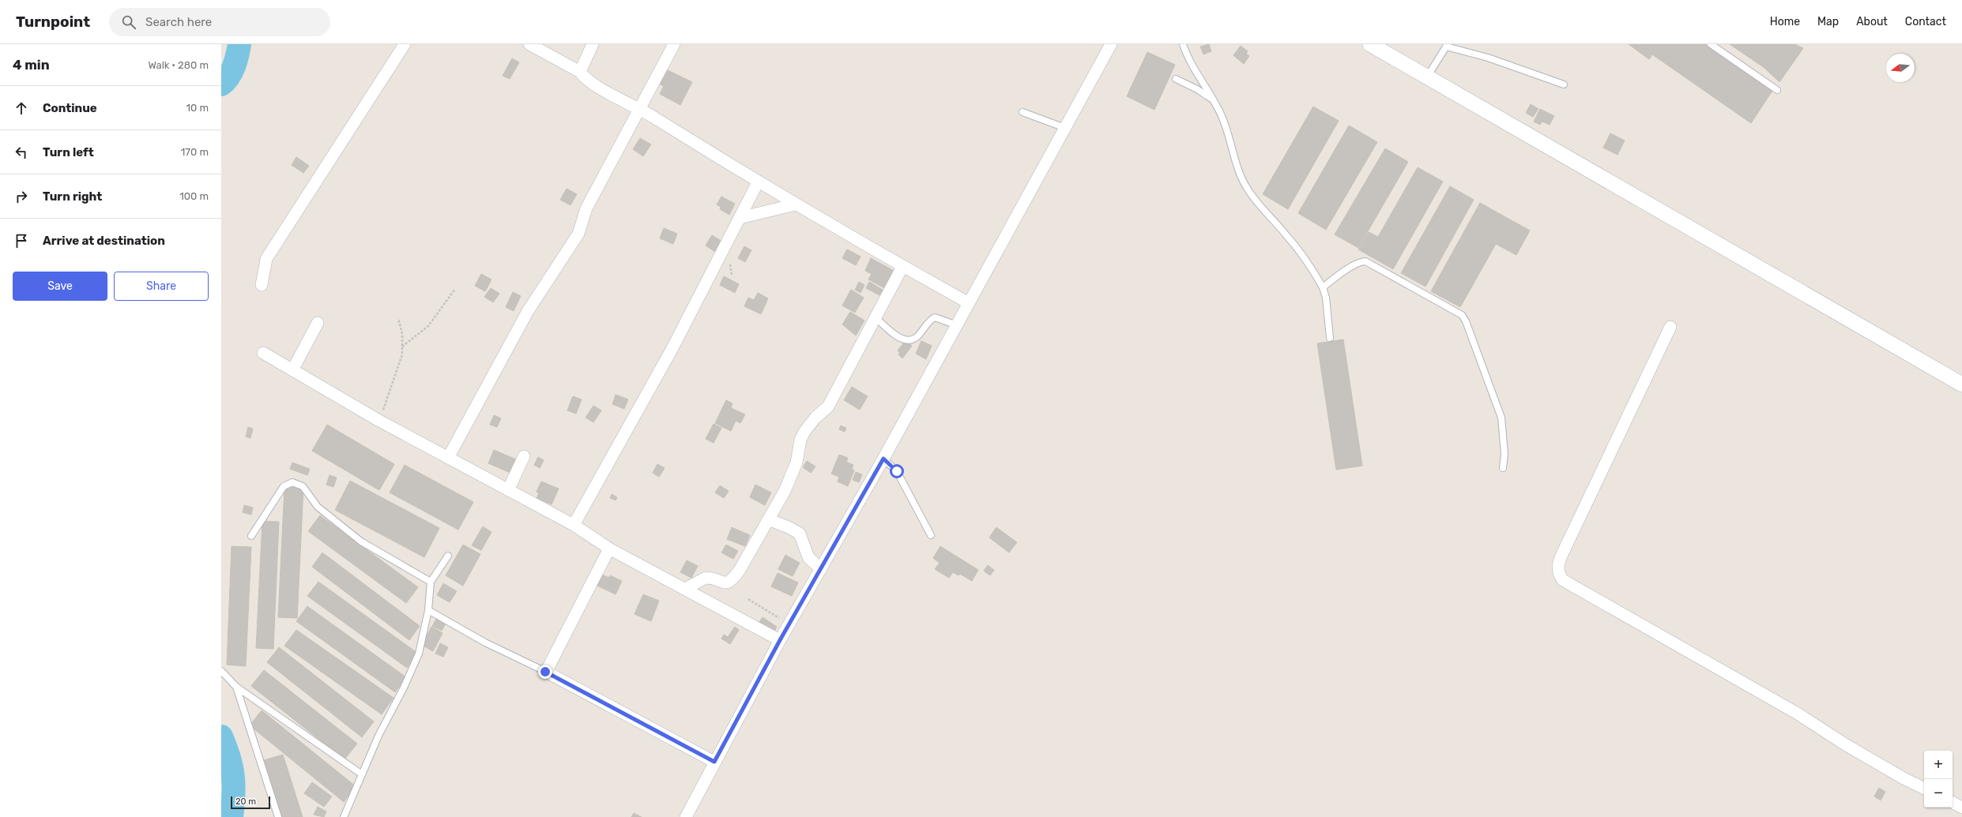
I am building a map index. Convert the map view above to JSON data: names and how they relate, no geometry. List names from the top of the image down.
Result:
{
  "scale_bar": "20 m",
  "north": "left",
  "page": {
    "header": "Turnpoint",
    "search": "Search here",
    "nav": [
      "Home",
      "Map",
      "About",
      "Contact"
    ],
    "heading": ["4 min", "Walk · 280 m"],
    "list": [
      ["Continue", "10 m"],
      ["Turn left", "170 m"],
      ["Turn right", "100 m"],
      "Arrive at destination"
    ],
    "buttons": ["Save", "Share"],
    "map_buttons": ["+", "−"],
    "scale": "20 m"
  }
}
